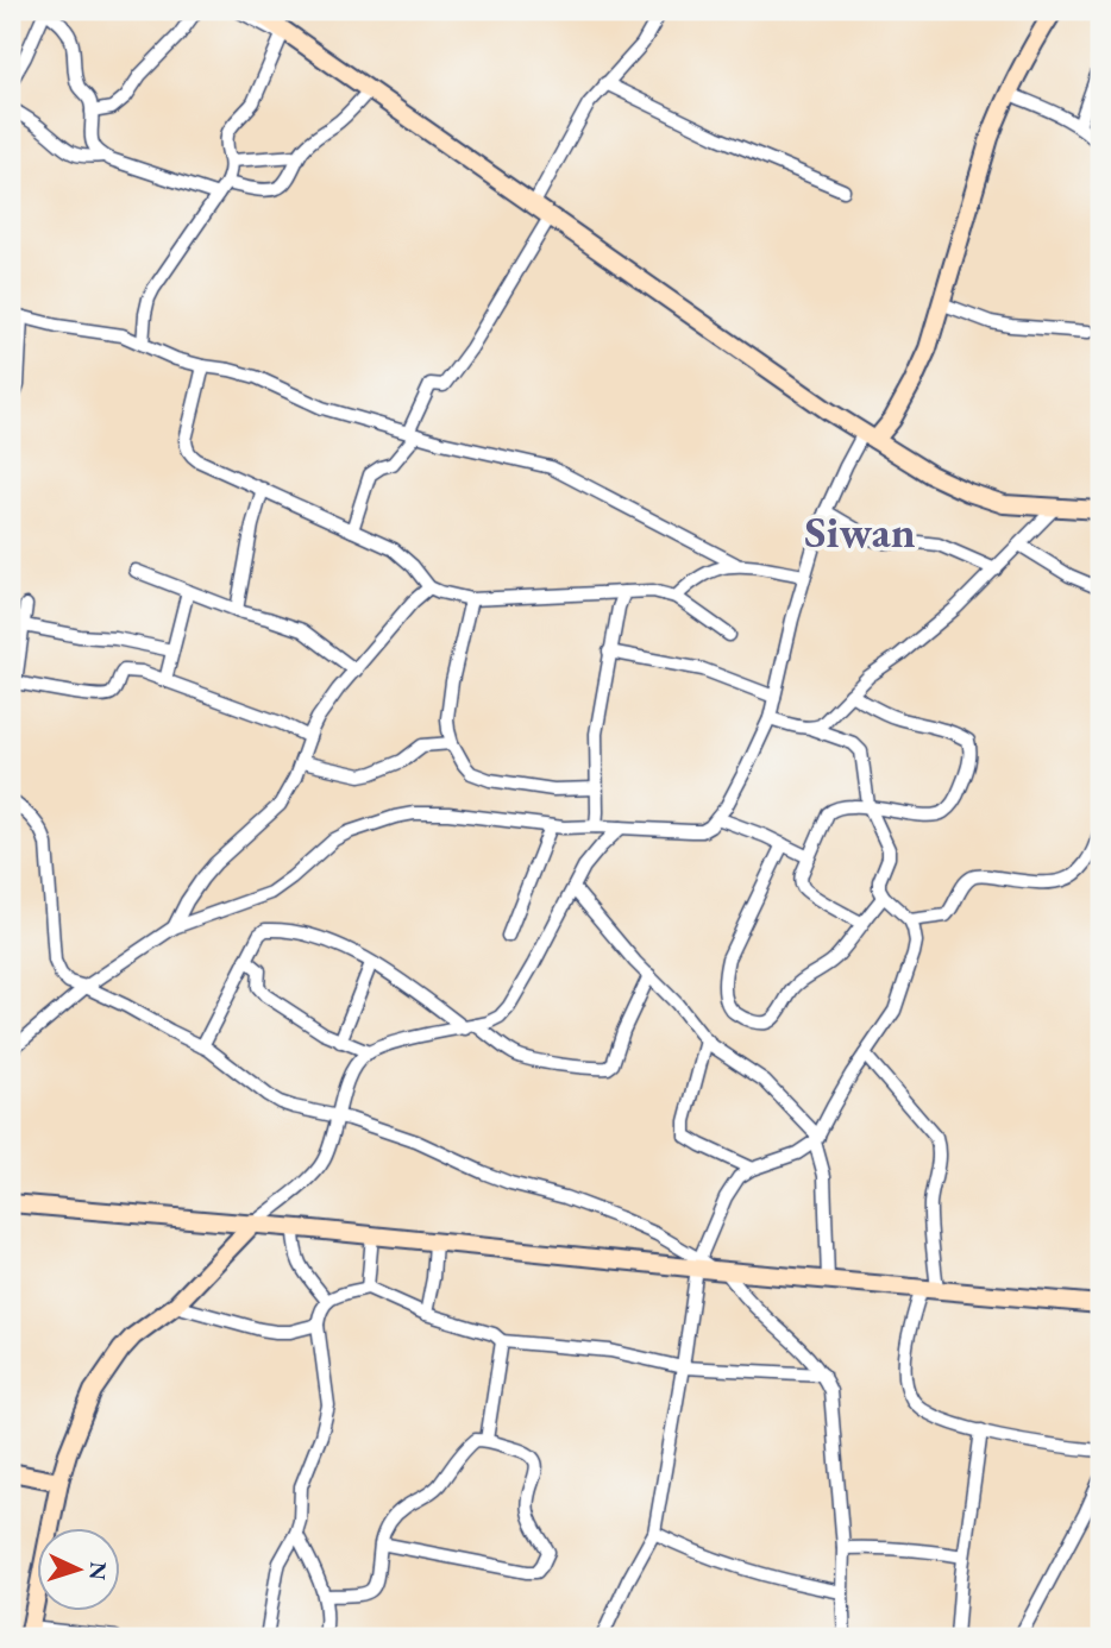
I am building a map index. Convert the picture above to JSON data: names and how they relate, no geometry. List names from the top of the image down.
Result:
{
  "districts": ["Siwan"],
  "north": "right"
}
